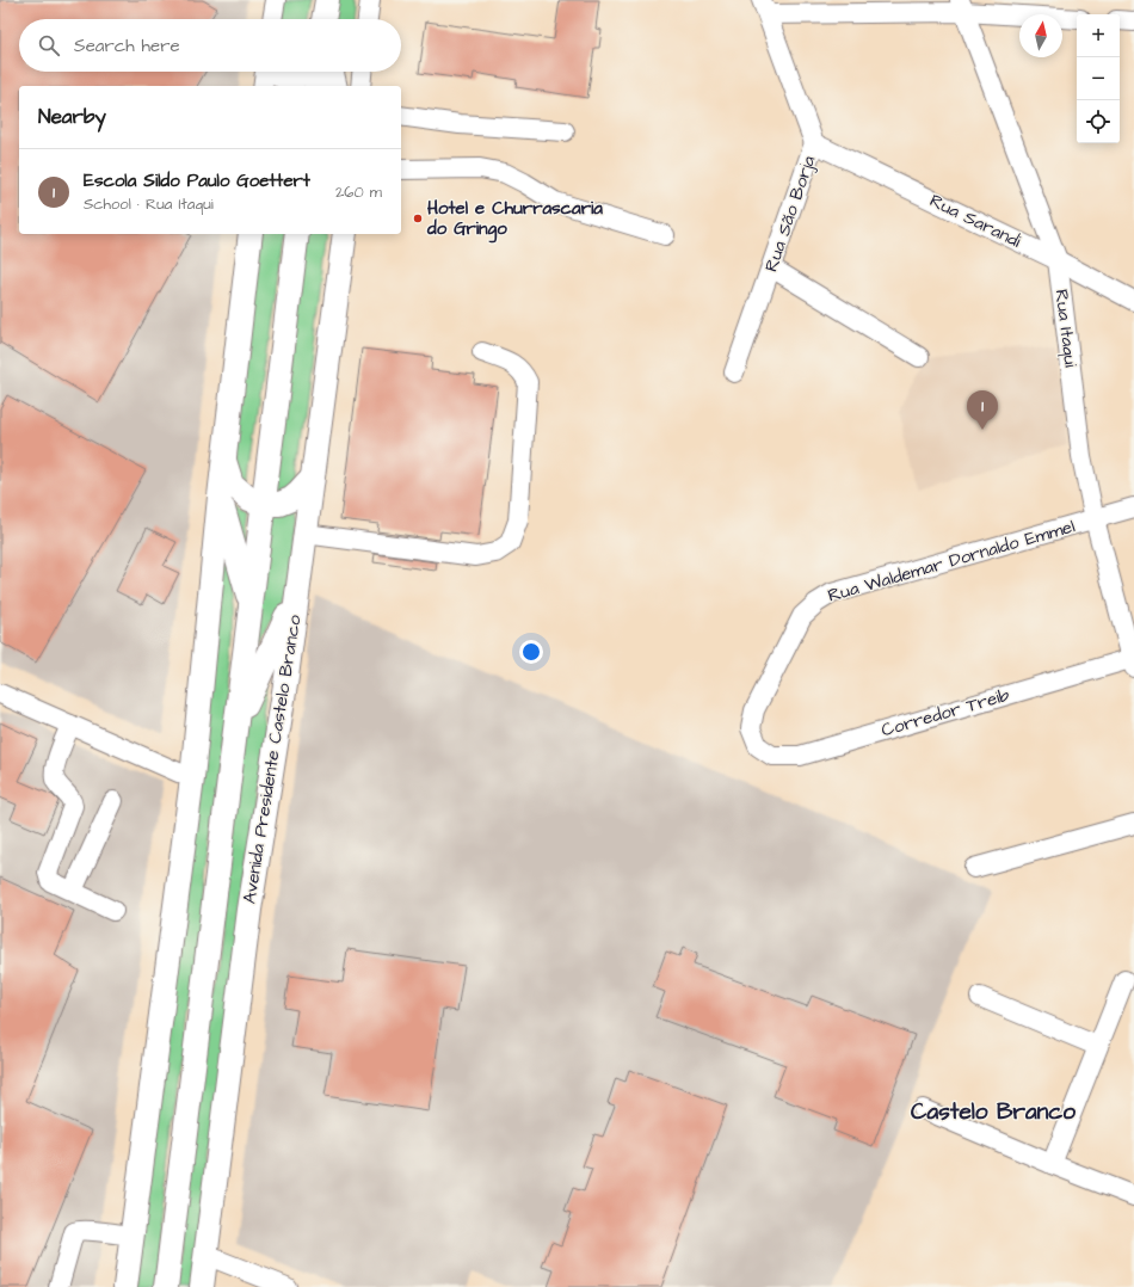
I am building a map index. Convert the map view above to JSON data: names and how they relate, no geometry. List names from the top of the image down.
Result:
{
  "streets": {
    "main road": ["Avenida Presidente Castelo Branco"],
    "street": [
      "Rua São Borja",
      "Rua Sarandi",
      "Rua Itaqui",
      "Rua Waldemar Dornaldo Emmel",
      "Corredor Treib"
    ]
  },
  "crossings": [
    ["Rua São Borja", "Rua Sarandi"],
    ["Rua Sarandi", "Rua Itaqui"],
    ["Rua Itaqui", "Rua Waldemar Dornaldo Emmel"],
    ["Rua Itaqui", "Corredor Treib"],
    ["Rua Waldemar Dornaldo Emmel", "Corredor Treib"]
  ],
  "districts": ["Castelo Branco"],
  "places": ["Hotel e Churrascaria do Gringo"],
  "north": "top",
  "page": {
    "map_buttons": ["+", "−"],
    "search": "Search here",
    "heading": "Nearby",
    "list": [
      {
        "mark": "1",
        "name": "Escola Sildo Paulo Goettert",
        "note": "School · Rua Itaqui",
        "value": "260 m"
      }
    ],
    "pins": "1"
  }
}
